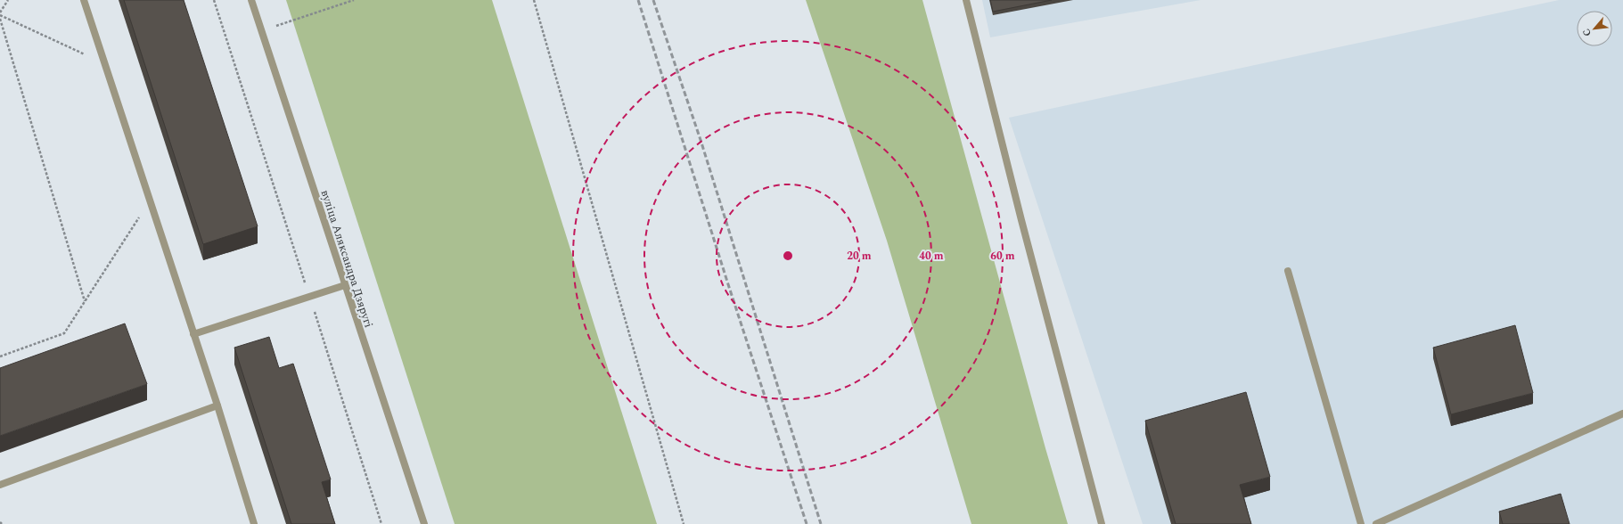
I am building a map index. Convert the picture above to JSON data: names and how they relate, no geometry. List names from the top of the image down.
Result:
{
  "streets": {
    "street": ["вуліца Аляксандра Дзяругі"]
  },
  "north": "bottom left",
  "rings": ["20 m", "40 m", "60 m"]
}
